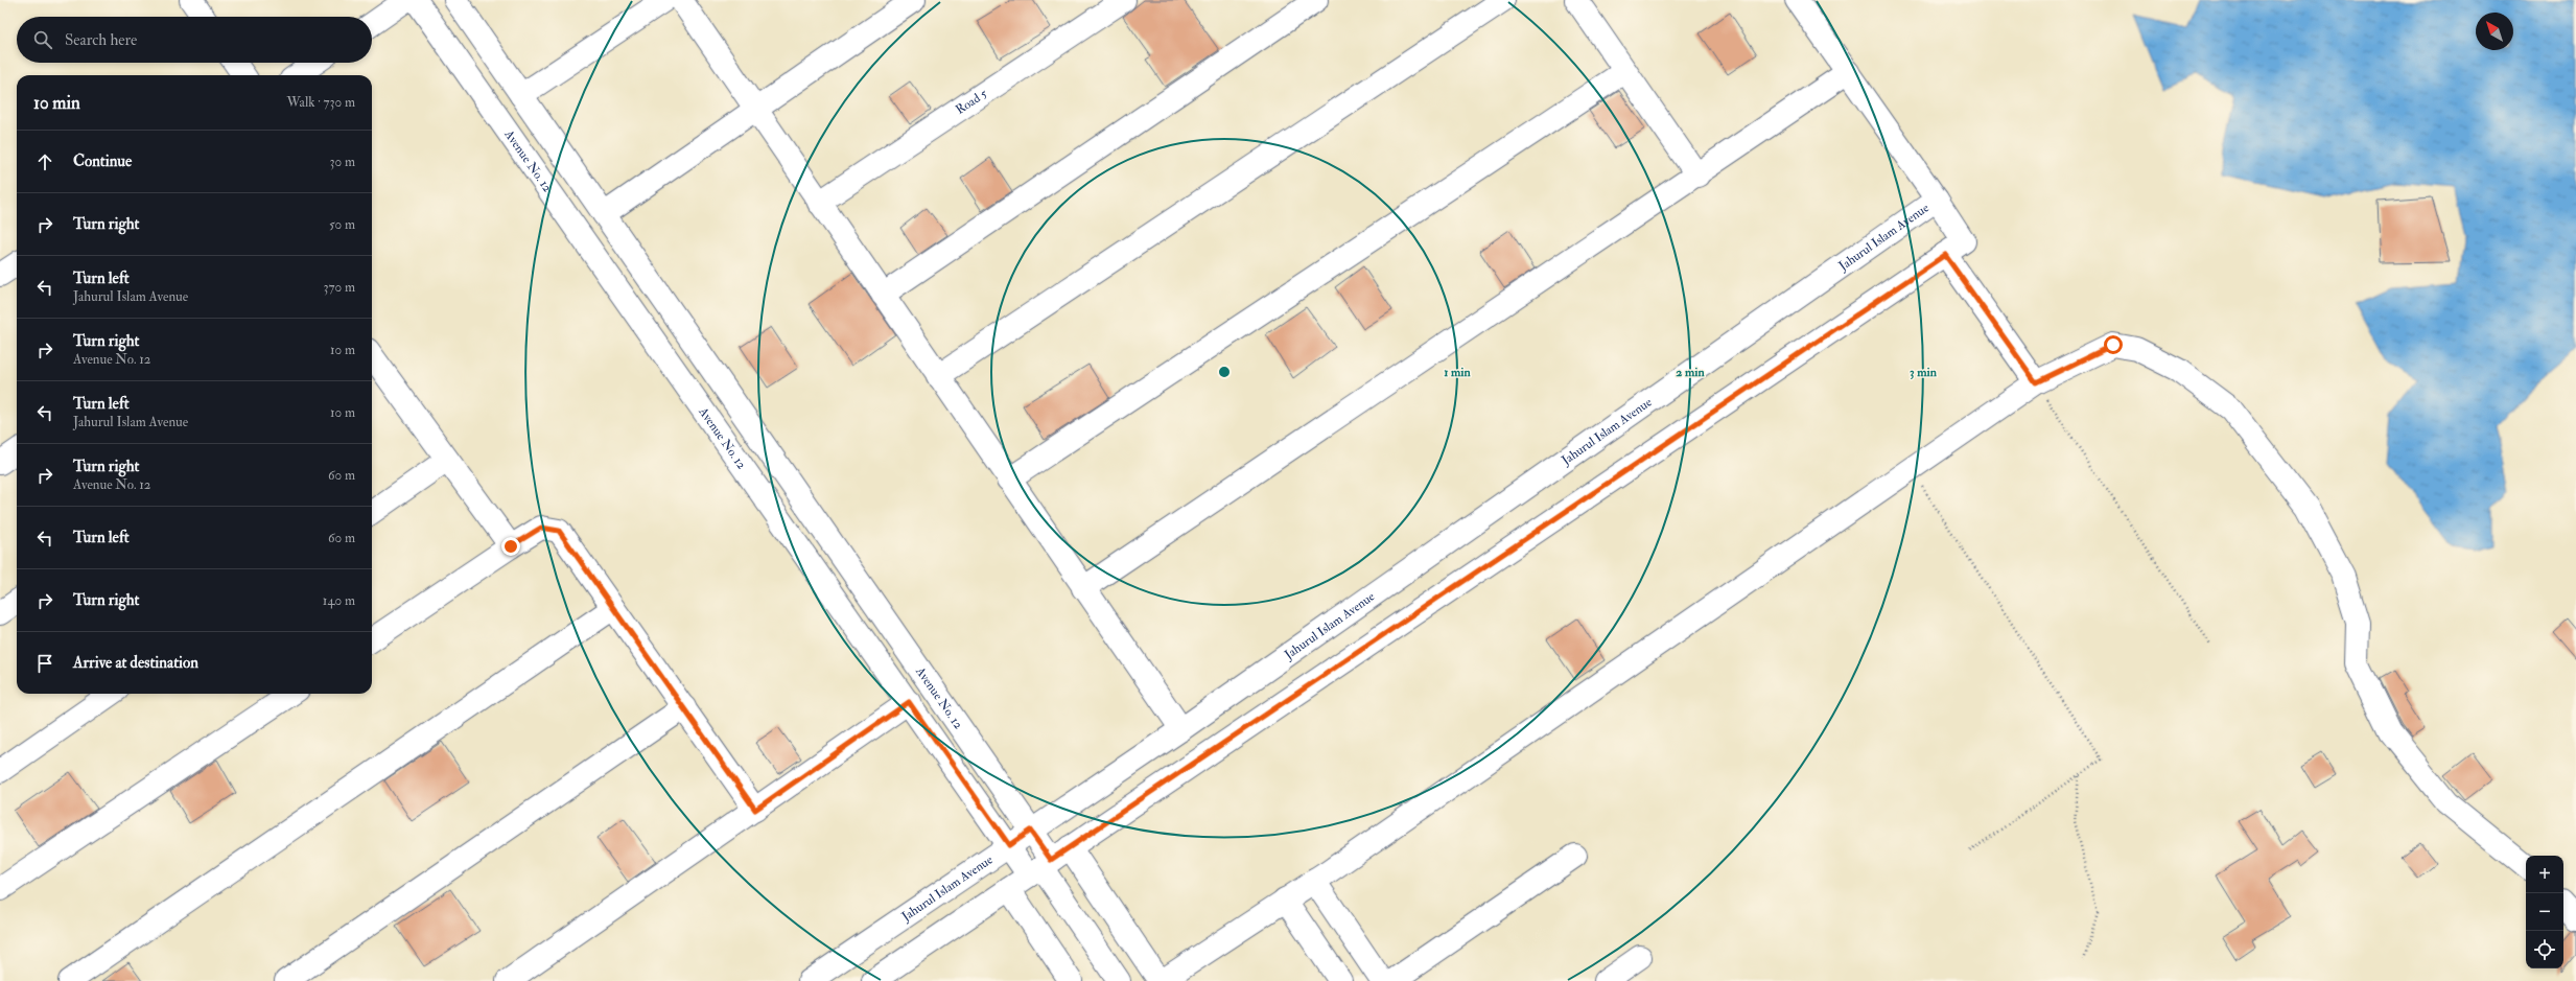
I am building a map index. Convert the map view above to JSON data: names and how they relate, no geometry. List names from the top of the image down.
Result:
{
  "streets": {
    "street": ["Road 5", "Avenue No. 12", "Jahurul Islam Avenue"]
  },
  "crossings": [
    ["Avenue No. 12", "Jahurul Islam Avenue"]
  ],
  "north": "top left",
  "page": {
    "search": "Search here",
    "heading": ["10 min", "Walk · 730 m"],
    "list": [
      ["Continue", "30 m"],
      ["Turn right", "50 m"],
      ["Turn left", "Jahurul Islam Avenue", "370 m"],
      ["Turn right", "Avenue No. 12", "10 m"],
      ["Turn left", "Jahurul Islam Avenue", "10 m"],
      ["Turn right", "Avenue No. 12", "60 m"],
      ["Turn left", "60 m"],
      ["Turn right", "140 m"],
      "Arrive at destination"
    ],
    "map_buttons": ["+", "−"]
  },
  "rings": ["1 min", "2 min", "3 min"]
}
